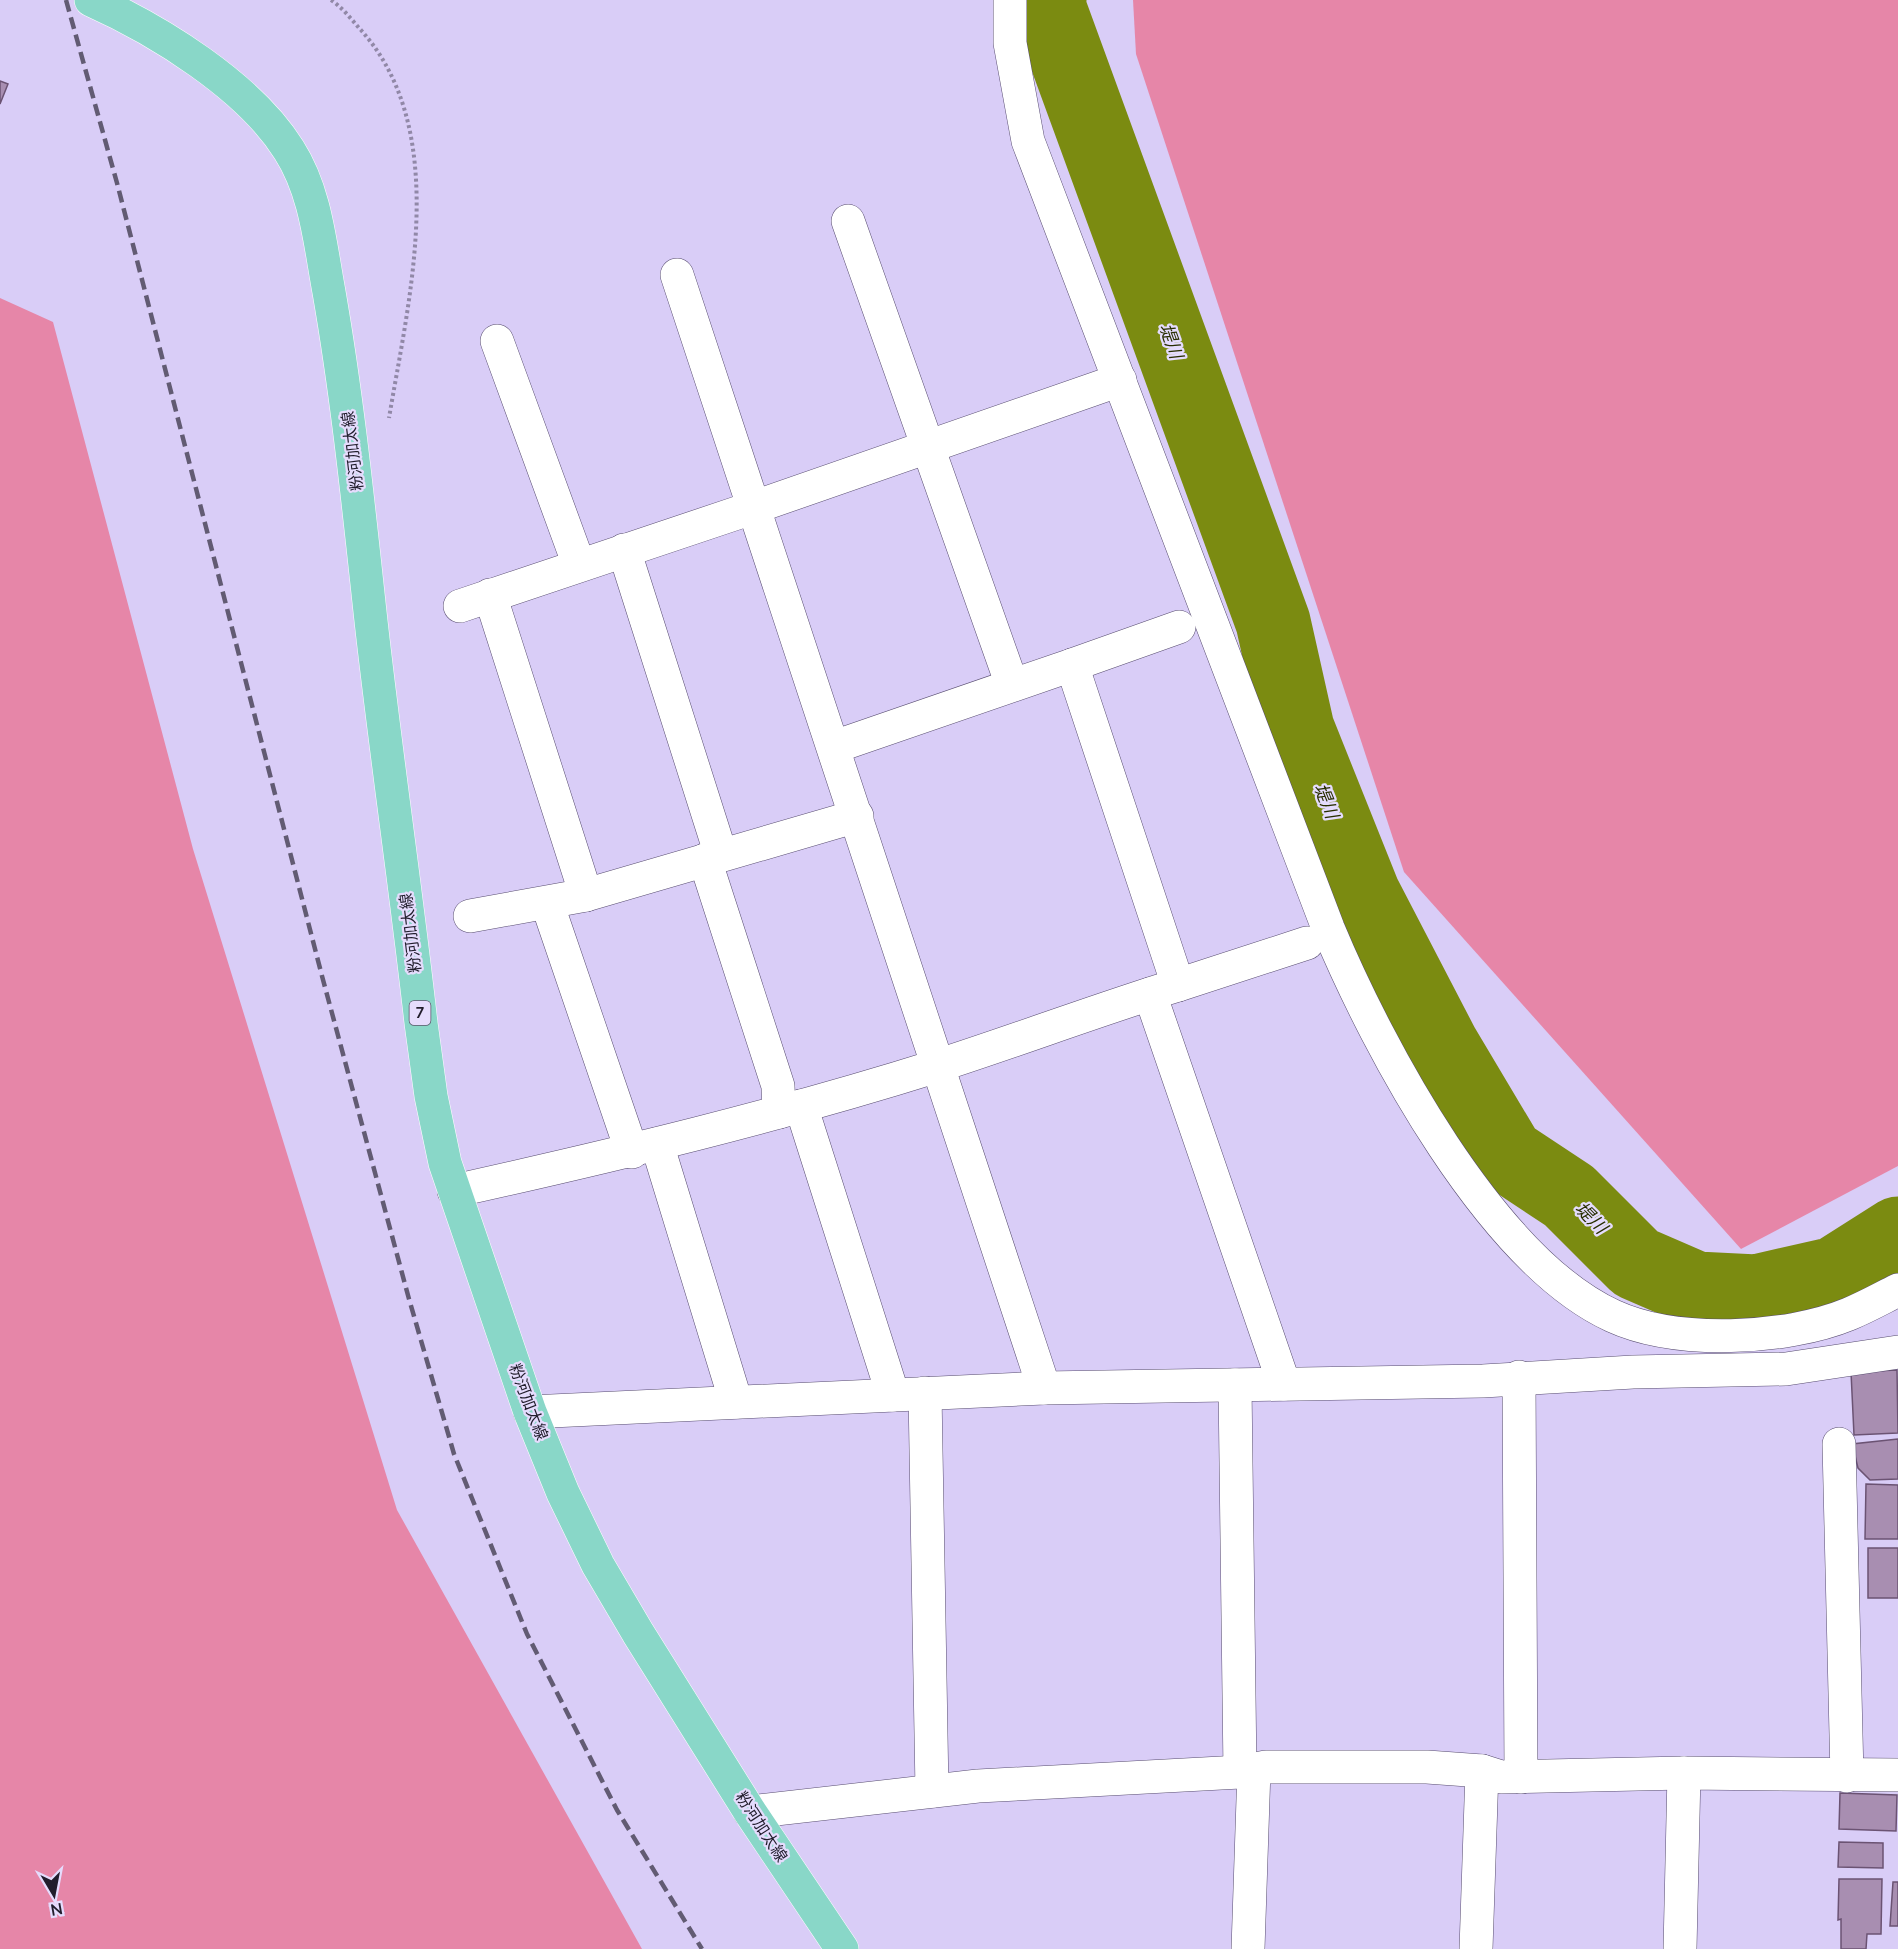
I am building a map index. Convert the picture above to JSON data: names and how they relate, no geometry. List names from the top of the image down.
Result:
{
  "streets": {
    "main road": ["粉河加太線", "7"]
  },
  "water": ["堤川"],
  "north": "bottom"
}
